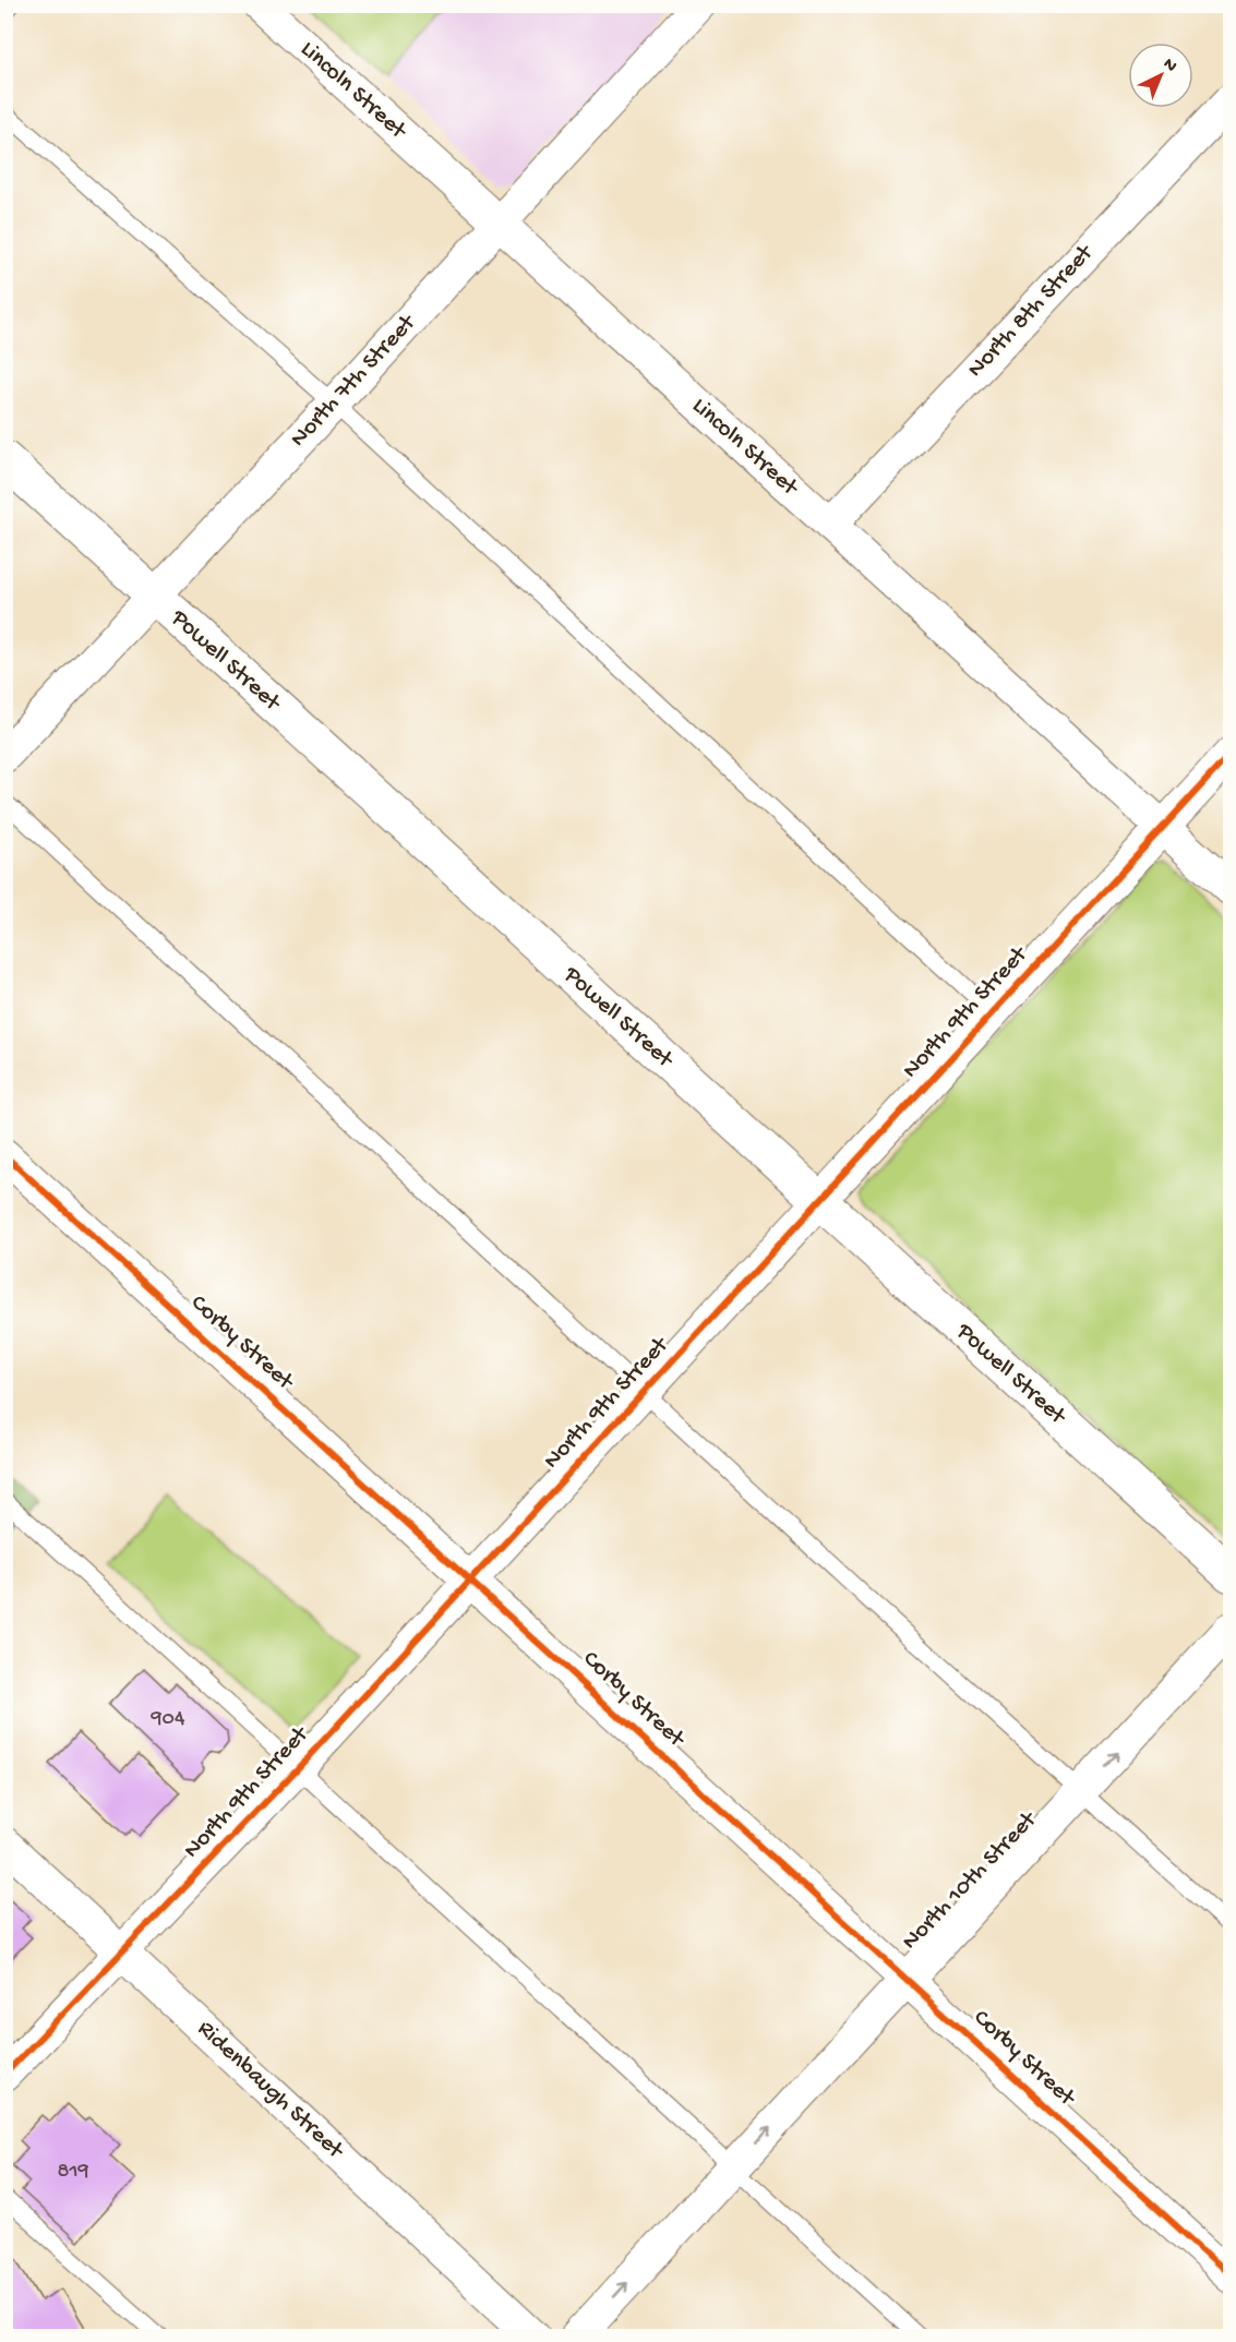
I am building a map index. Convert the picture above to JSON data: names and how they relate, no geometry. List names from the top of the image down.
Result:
{
  "streets": {
    "street": [
      "Lincoln Street",
      "North 8th Street",
      "North 7th Street",
      "Powell Street",
      "North 9th Street",
      "Corby Street",
      "North 10th Street",
      "Ridenbaugh Street"
    ]
  },
  "crossings": [
    ["Lincoln Street", "North 8th Street"],
    ["Lincoln Street", "North 7th Street"],
    ["Lincoln Street", "North 9th Street"],
    ["North 7th Street", "Powell Street"],
    ["Powell Street", "North 9th Street"],
    ["North 9th Street", "Corby Street"],
    ["North 9th Street", "Ridenbaugh Street"],
    ["Corby Street", "North 10th Street"]
  ],
  "one_way": ["North 10th Street"],
  "house_numbers": ["904", "819"],
  "north": "top right"
}
